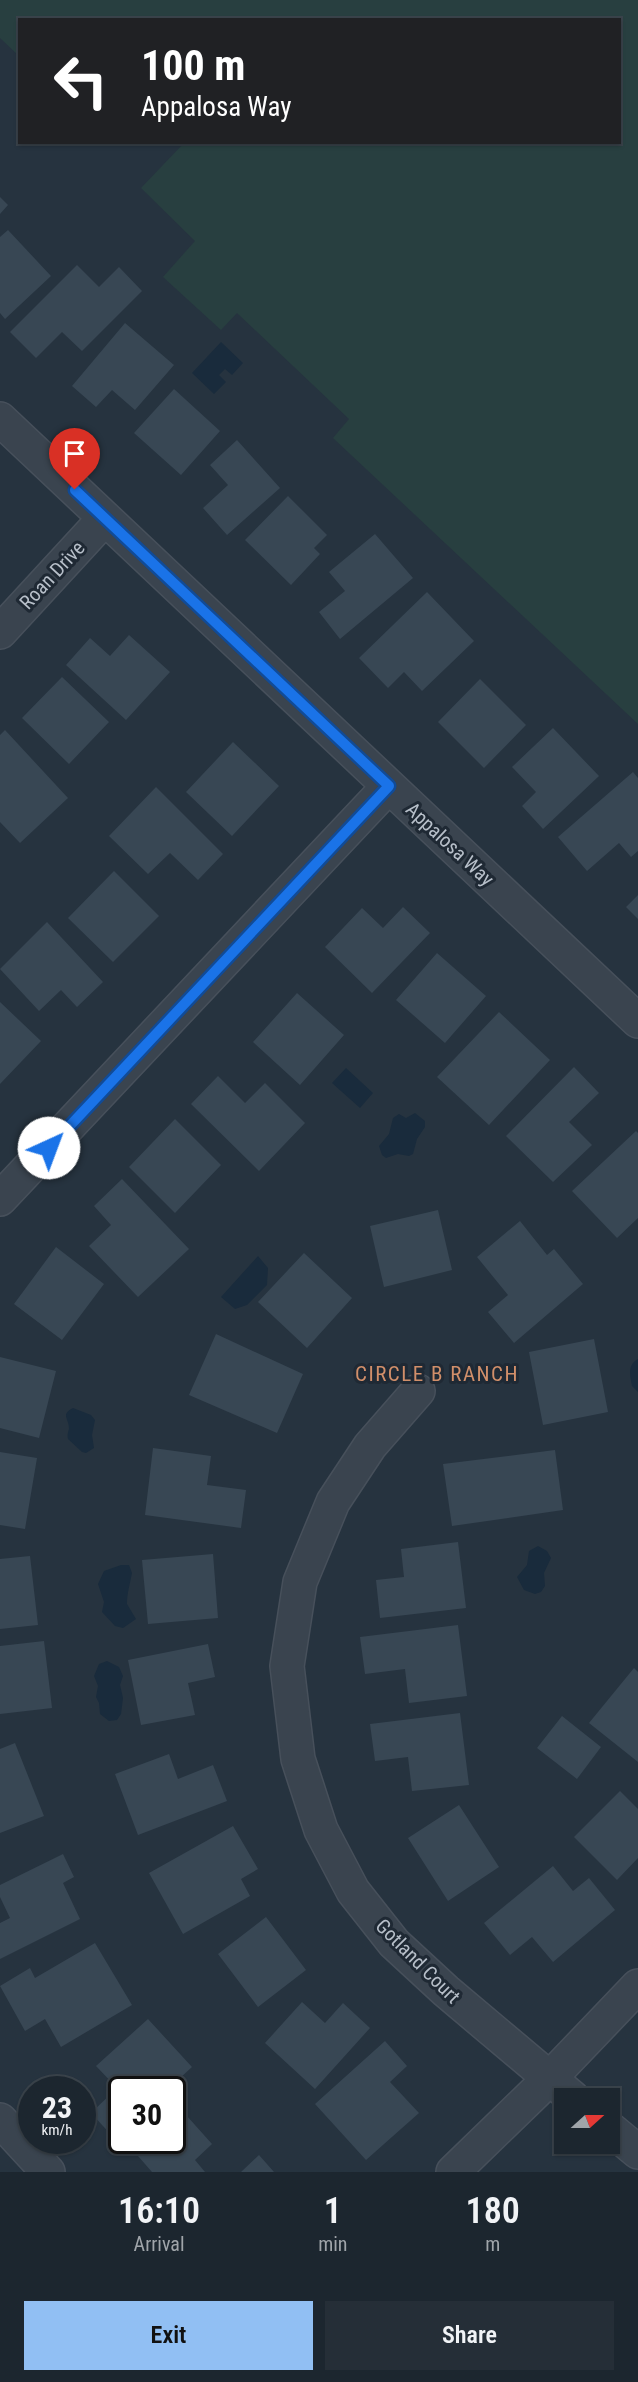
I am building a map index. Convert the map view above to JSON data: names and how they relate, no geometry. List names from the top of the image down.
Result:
{
  "streets": {
    "street": ["Roan Drive", "Appalosa Way", "Gotland Court"]
  },
  "crossings": [
    ["Roan Drive", "Appalosa Way"]
  ],
  "districts": ["CIRCLE B RANCH"],
  "north": "right",
  "page": {
    "turn": ["100 m", "Appalosa Way"],
    "speed": "23 km/h",
    "limit": "30",
    "eta": [
      "16:10",
      "Arrival",
      "1",
      "min",
      "180",
      "m"
    ],
    "buttons": ["Exit", "Share"]
  }
}
